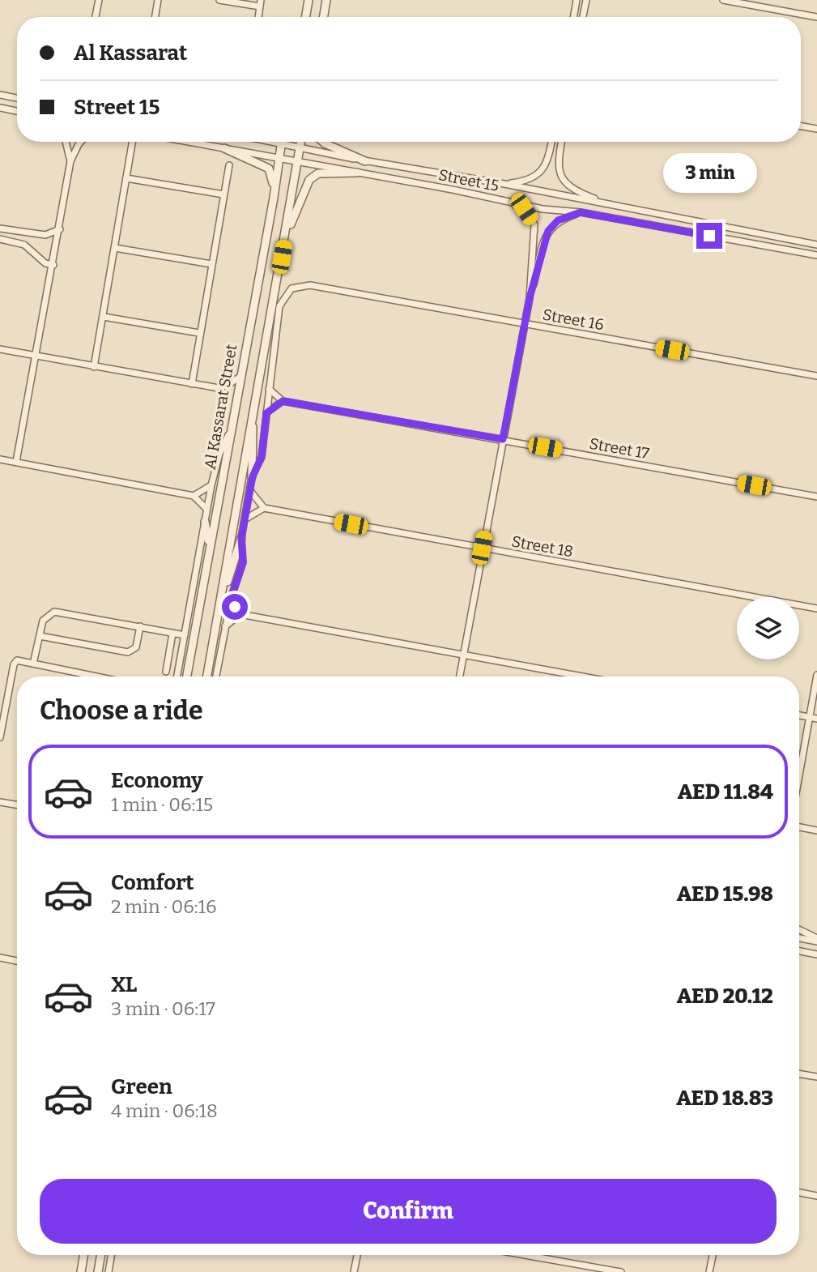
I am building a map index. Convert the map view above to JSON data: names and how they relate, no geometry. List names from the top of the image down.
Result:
{
  "streets": {
    "street": [
      "Street 15",
      "Street 16",
      "Al Kassarat Street",
      "Street 17",
      "Street 18"
    ]
  },
  "crossings": [
    ["Street 15", "Al Kassarat Street"]
  ],
  "page": {
    "banner": ["Al Kassarat", "Street 15"],
    "bubble": "3 min",
    "heading": "Choose a ride",
    "list": [
      {
        "name": "Economy",
        "note": "1 min · 06:15",
        "value": "AED 11.84"
      },
      {
        "name": "Comfort",
        "note": "2 min · 06:16",
        "value": "AED 15.98"
      },
      {
        "name": "XL",
        "note": "3 min · 06:17",
        "value": "AED 20.12"
      },
      {
        "name": "Green",
        "note": "4 min · 06:18",
        "value": "AED 18.83"
      }
    ],
    "buttons": "Confirm"
  }
}
